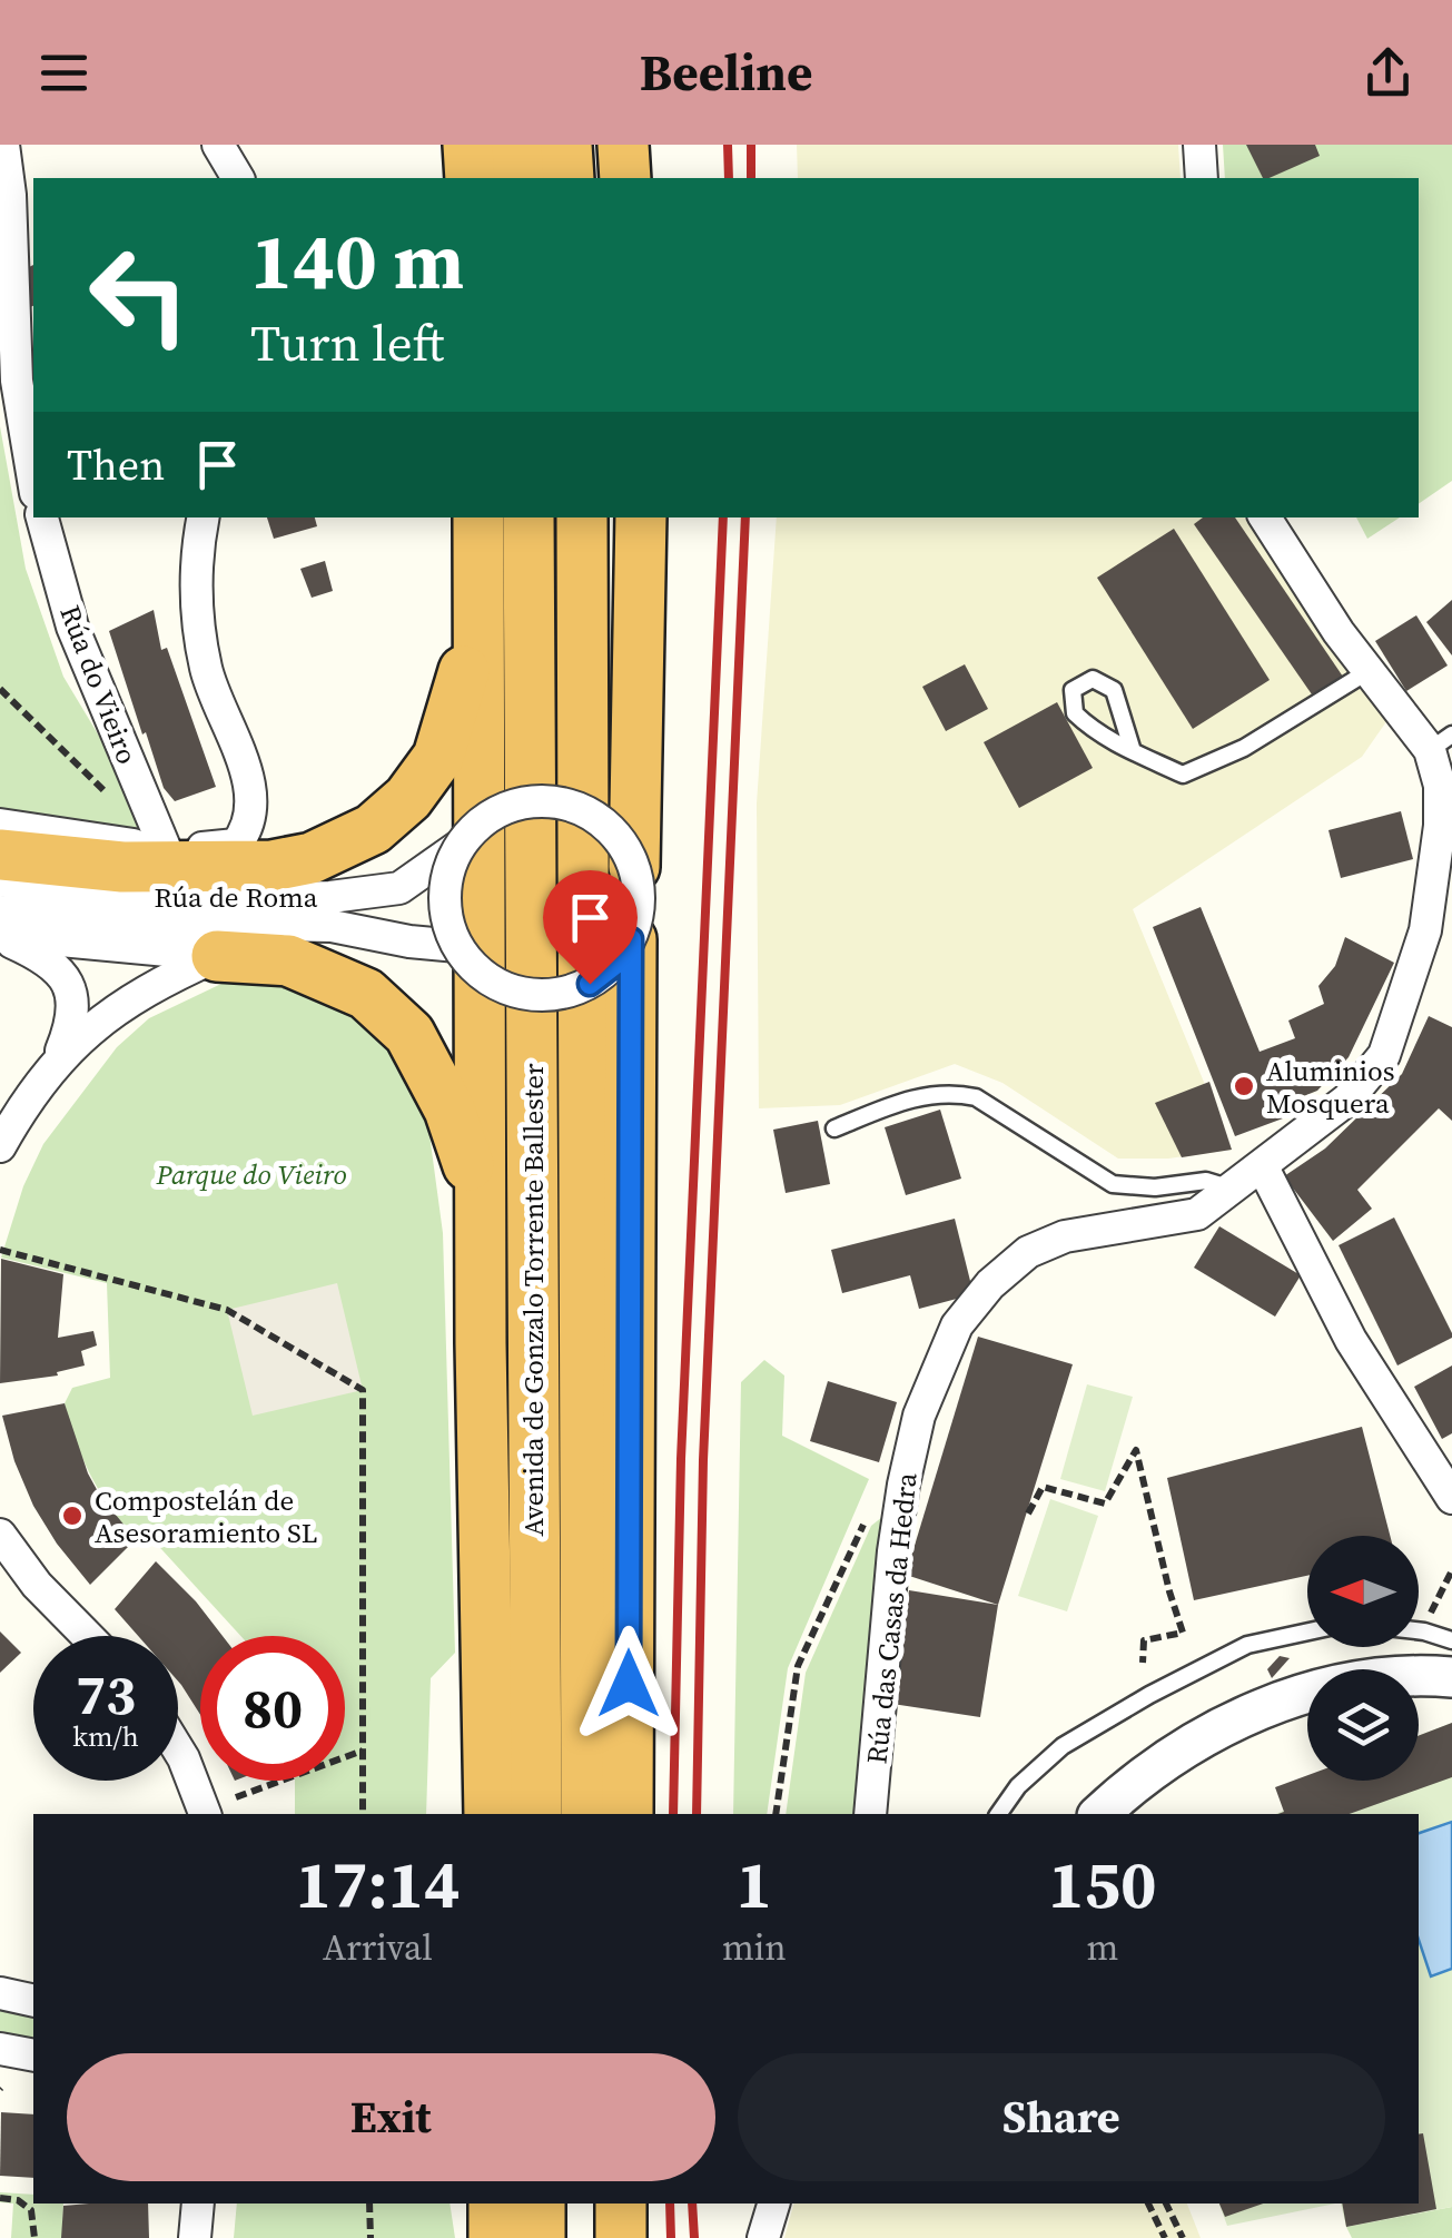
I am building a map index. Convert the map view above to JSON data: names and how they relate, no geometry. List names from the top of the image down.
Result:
{
  "streets": {
    "highway": ["Avenida de Gonzalo Torrente Ballester"],
    "street": ["Rúa do Vieiro", "Rúa de Roma", "Rúa das Casas da Hedra"]
  },
  "crossings": [
    ["Rúa do Vieiro", "Rúa de Roma"]
  ],
  "parks": ["Parque do Vieiro"],
  "places": ["Aluminios Mosquera", "Compostelán de Asesoramiento SL"],
  "north": "left",
  "page": {
    "header": "Beeline",
    "turn": ["140 m", "Turn left"],
    "then": "Then",
    "speed": "73 km/h",
    "limit": "80",
    "eta": [
      "17:14",
      "Arrival",
      "1",
      "min",
      "150",
      "m"
    ],
    "buttons": ["Exit", "Share"]
  }
}
